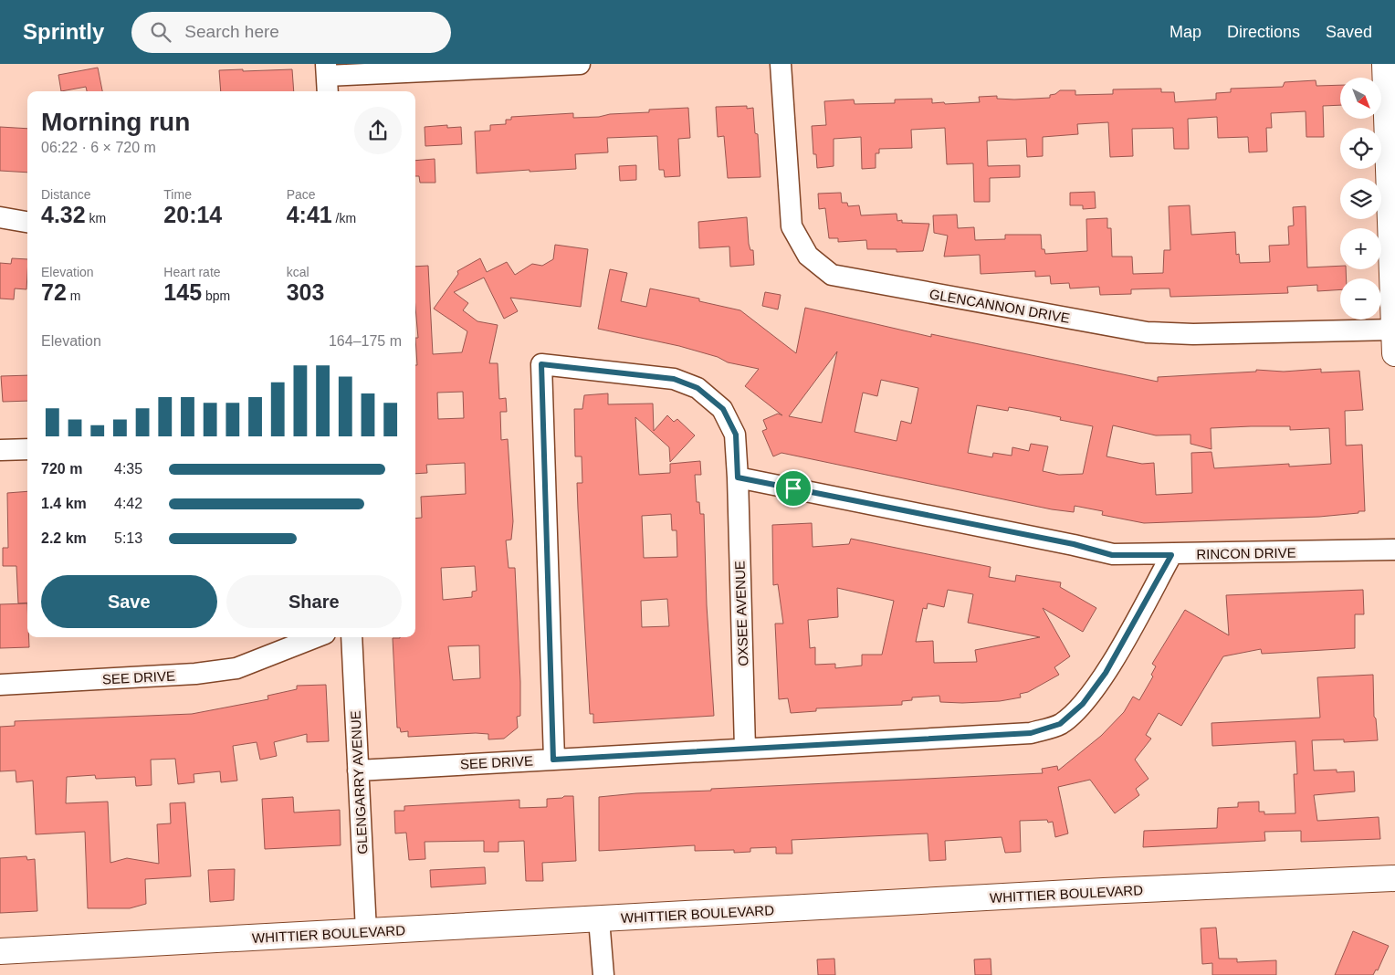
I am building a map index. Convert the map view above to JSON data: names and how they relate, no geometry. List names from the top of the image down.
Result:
{
  "streets": {
    "main road": ["WHITTIER BOULEVARD"],
    "street": [
      "GLENCANNON DRIVE",
      "RINCON DRIVE",
      "OXSEE AVENUE",
      "SEE DRIVE",
      "GLENGARRY AVENUE"
    ]
  },
  "crossings": [
    ["RINCON DRIVE", "OXSEE AVENUE"],
    ["RINCON DRIVE", "SEE DRIVE"],
    ["OXSEE AVENUE", "SEE DRIVE"],
    ["SEE DRIVE", "GLENGARRY AVENUE"],
    ["GLENGARRY AVENUE", "WHITTIER BOULEVARD"]
  ],
  "north": "bottom right",
  "page": {
    "header": "Sprintly",
    "search": "Search here",
    "nav": ["Map", "Directions", "Saved"],
    "map_buttons": ["+", "−"],
    "heading": ["Morning run", "06:22 · 6 × 720 m"],
    "stats": [
      ["Distance", "4.32 km"],
      ["Time", "20:14"],
      ["Pace", "4:41 /km"],
      ["Elevation", "72 m"],
      ["Heart rate", "145 bpm"],
      ["kcal", "303"]
    ],
    "chart": ["Elevation", "164–175 m"],
    "list": [
      {
        "name": "720 m",
        "note": "4:35"
      },
      {
        "name": "1.4 km",
        "note": "4:42"
      },
      {
        "name": "2.2 km",
        "note": "5:13"
      }
    ],
    "buttons": ["Save", "Share"]
  }
}
